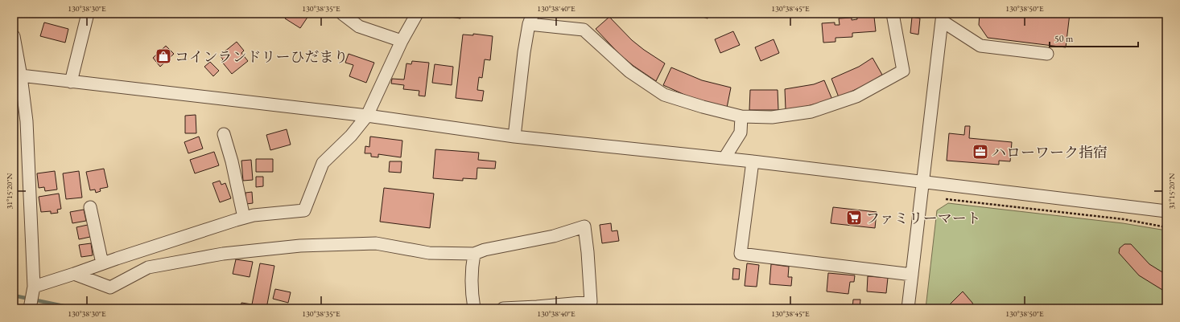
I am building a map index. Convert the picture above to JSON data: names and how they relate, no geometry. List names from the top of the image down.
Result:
{
  "places": {
    "shop": ["コインランドリーひだまり"],
    "office": ["ハローワーク指宿"],
    "supermarket": ["ファミリーマート"]
  },
  "scale_bar": "50 m",
  "coordinates": [
    "130°38'30\"E",
    "130°38'35\"E",
    "130°38'40\"E",
    "130°38'45\"E",
    "130°38'50\"E",
    "31°15'20\"N"
  ]
}
